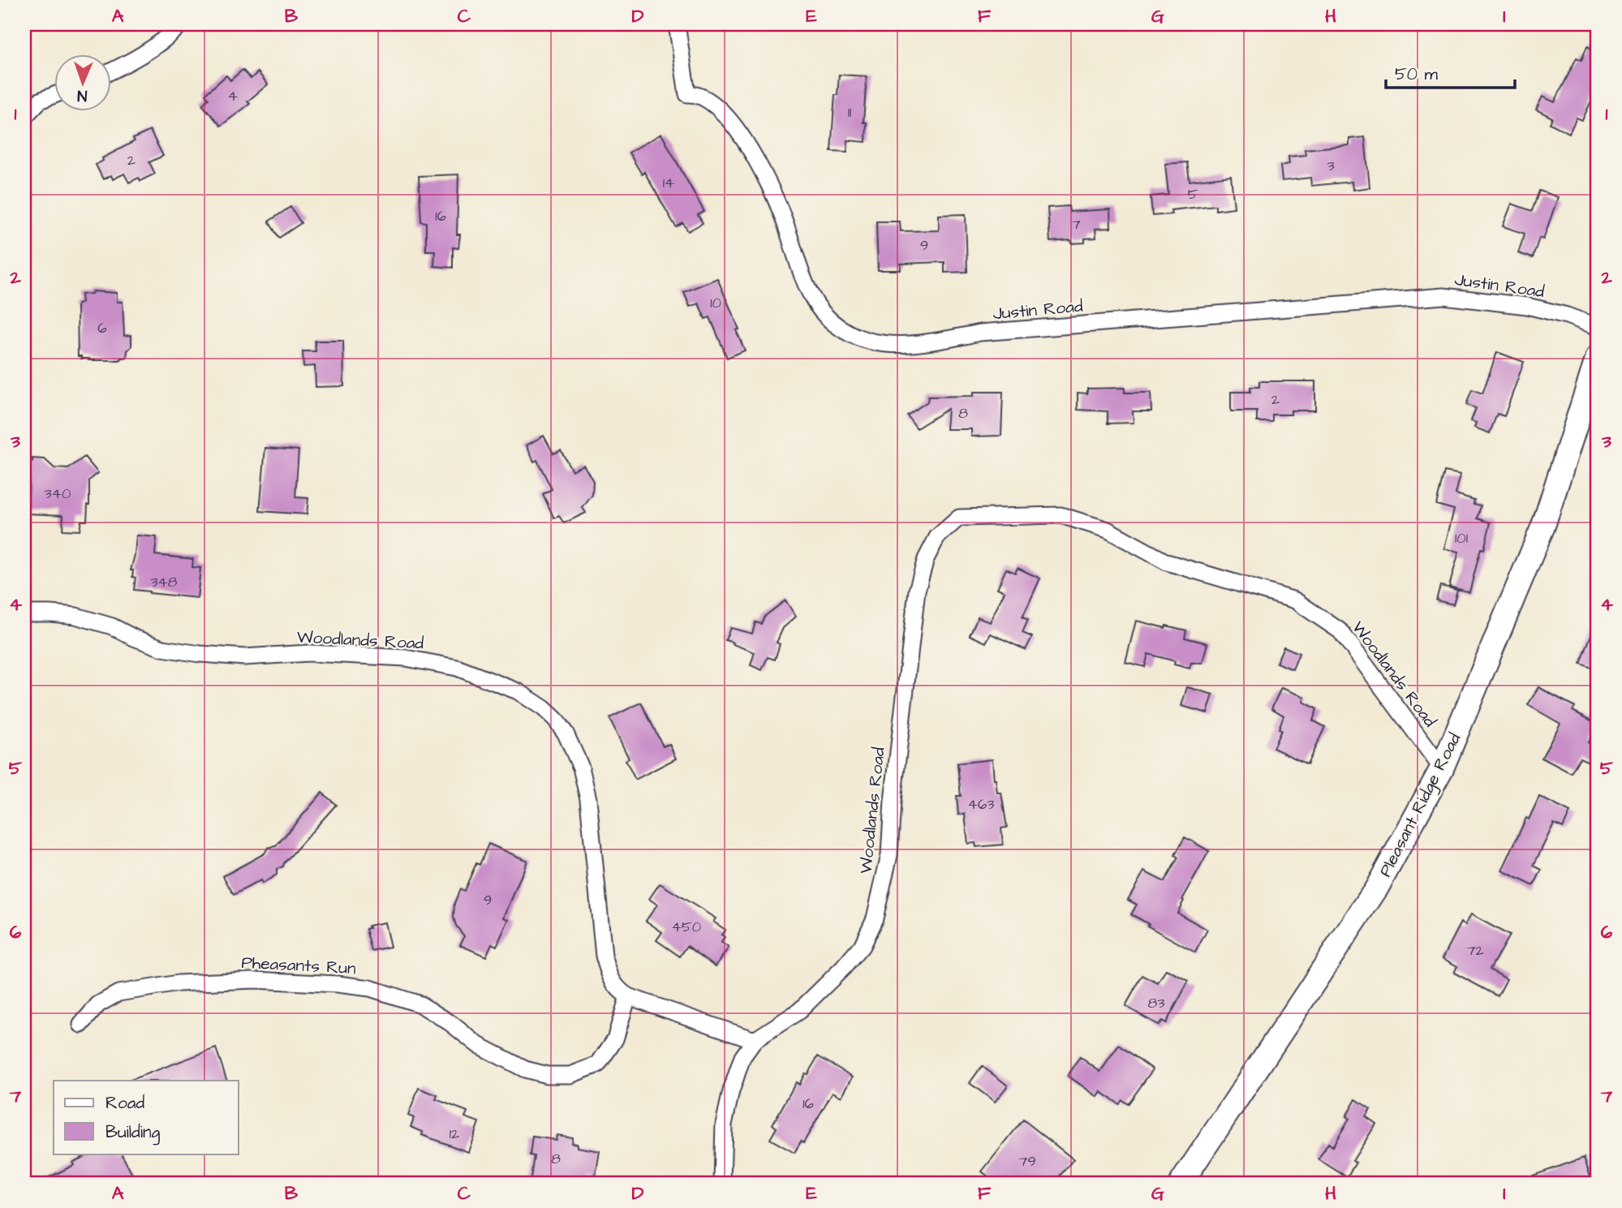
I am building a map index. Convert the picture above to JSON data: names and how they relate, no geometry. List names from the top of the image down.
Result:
{
  "streets": {
    "street": [
      "Justin Road",
      "Woodlands Road",
      "Pleasant Ridge Road",
      "Pheasants Run"
    ]
  },
  "crossings": [
    ["Woodlands Road", "Pleasant Ridge Road"],
    ["Woodlands Road", "Pheasants Run"]
  ],
  "house_numbers": [
    "4",
    "11",
    "2",
    "3",
    "14",
    "5",
    "16",
    "7",
    "9",
    "10",
    "6",
    "2",
    "8",
    "340",
    "101",
    "348",
    "463",
    "9",
    "450",
    "72",
    "83",
    "16",
    "12",
    "8",
    "79"
  ],
  "legend": ["Road", "Building"],
  "scale_bar": "50 m",
  "north": "bottom",
  "grid": {
    "columns": [
      "A",
      "B",
      "C",
      "D",
      "E",
      "F",
      "G",
      "H",
      "I"
    ],
    "rows": [
      "1",
      "2",
      "3",
      "4",
      "5",
      "6",
      "7"
    ]
  }
}
